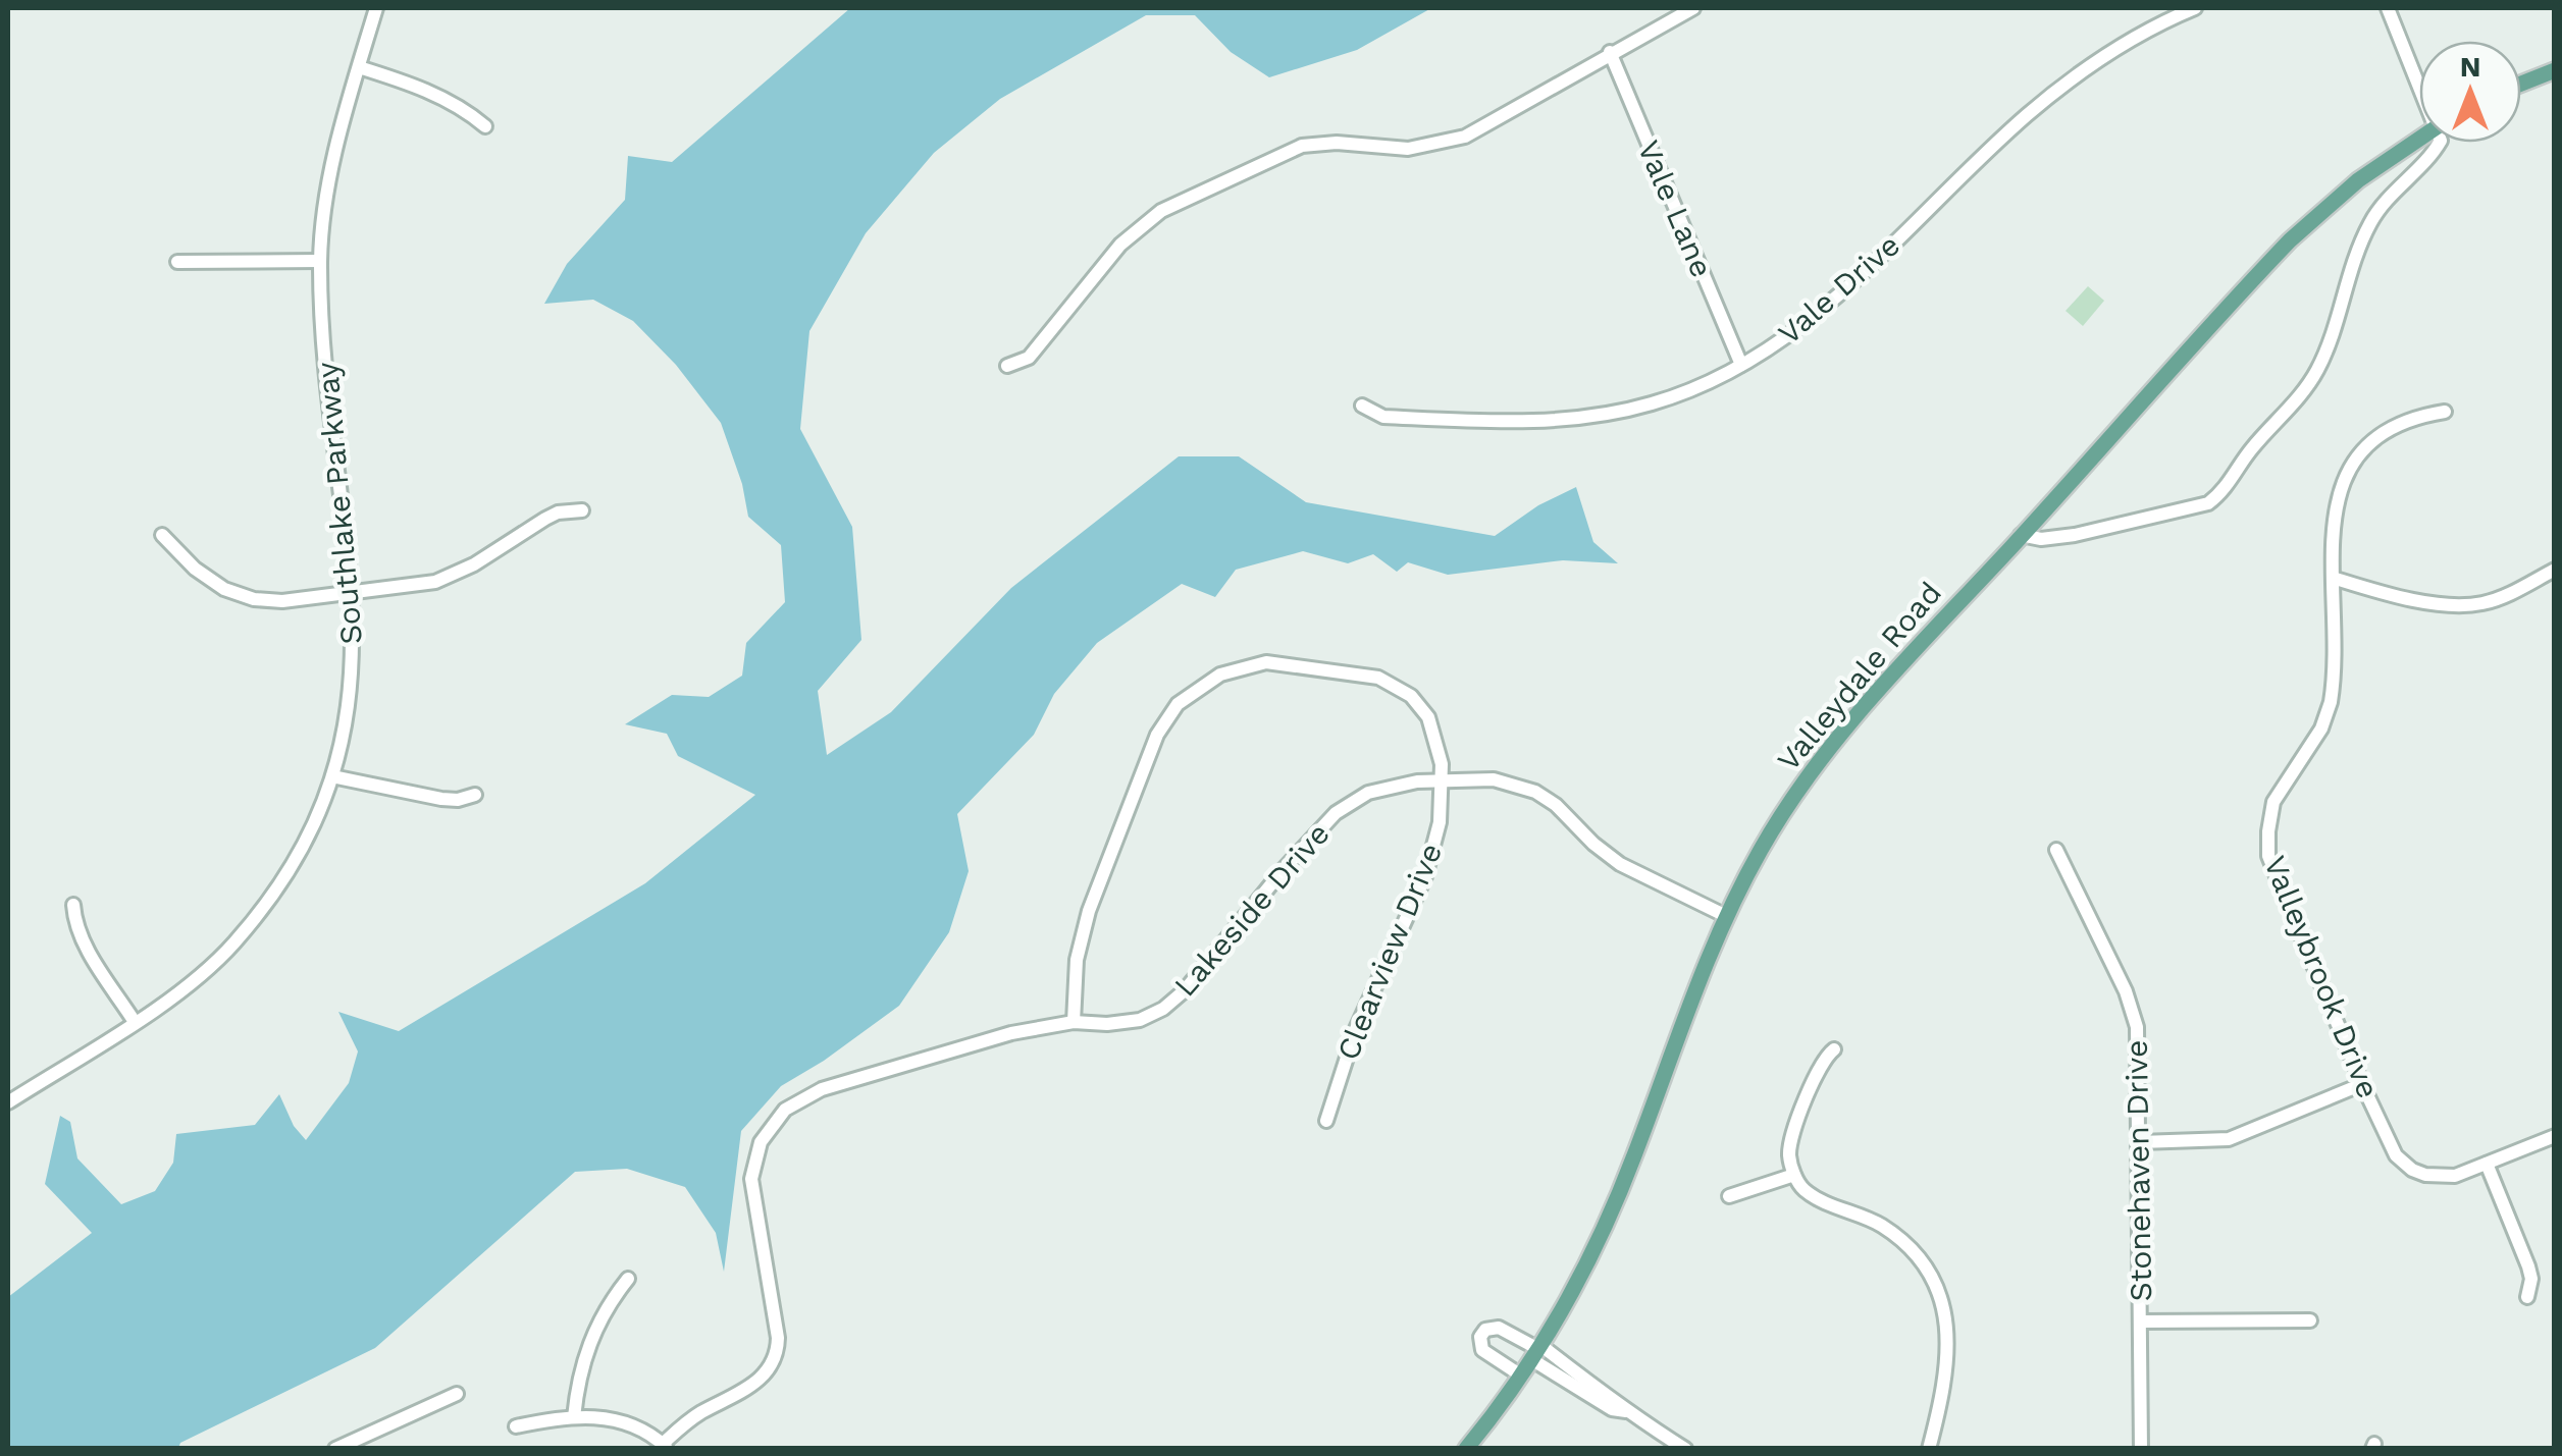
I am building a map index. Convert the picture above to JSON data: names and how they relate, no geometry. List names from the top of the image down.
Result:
{
  "streets": {
    "main road": ["Valleydale Road"],
    "street": [
      "Vale Lane",
      "Vale Drive",
      "Southlake Parkway",
      "Lakeside Drive",
      "Clearview Drive",
      "Valleybrook Drive",
      "Stonehaven Drive"
    ]
  },
  "crossings": [
    ["Vale Lane", "Vale Drive"],
    ["Valleydale Road", "Lakeside Drive"],
    ["Lakeside Drive", "Clearview Drive"]
  ],
  "north": "top"
}
